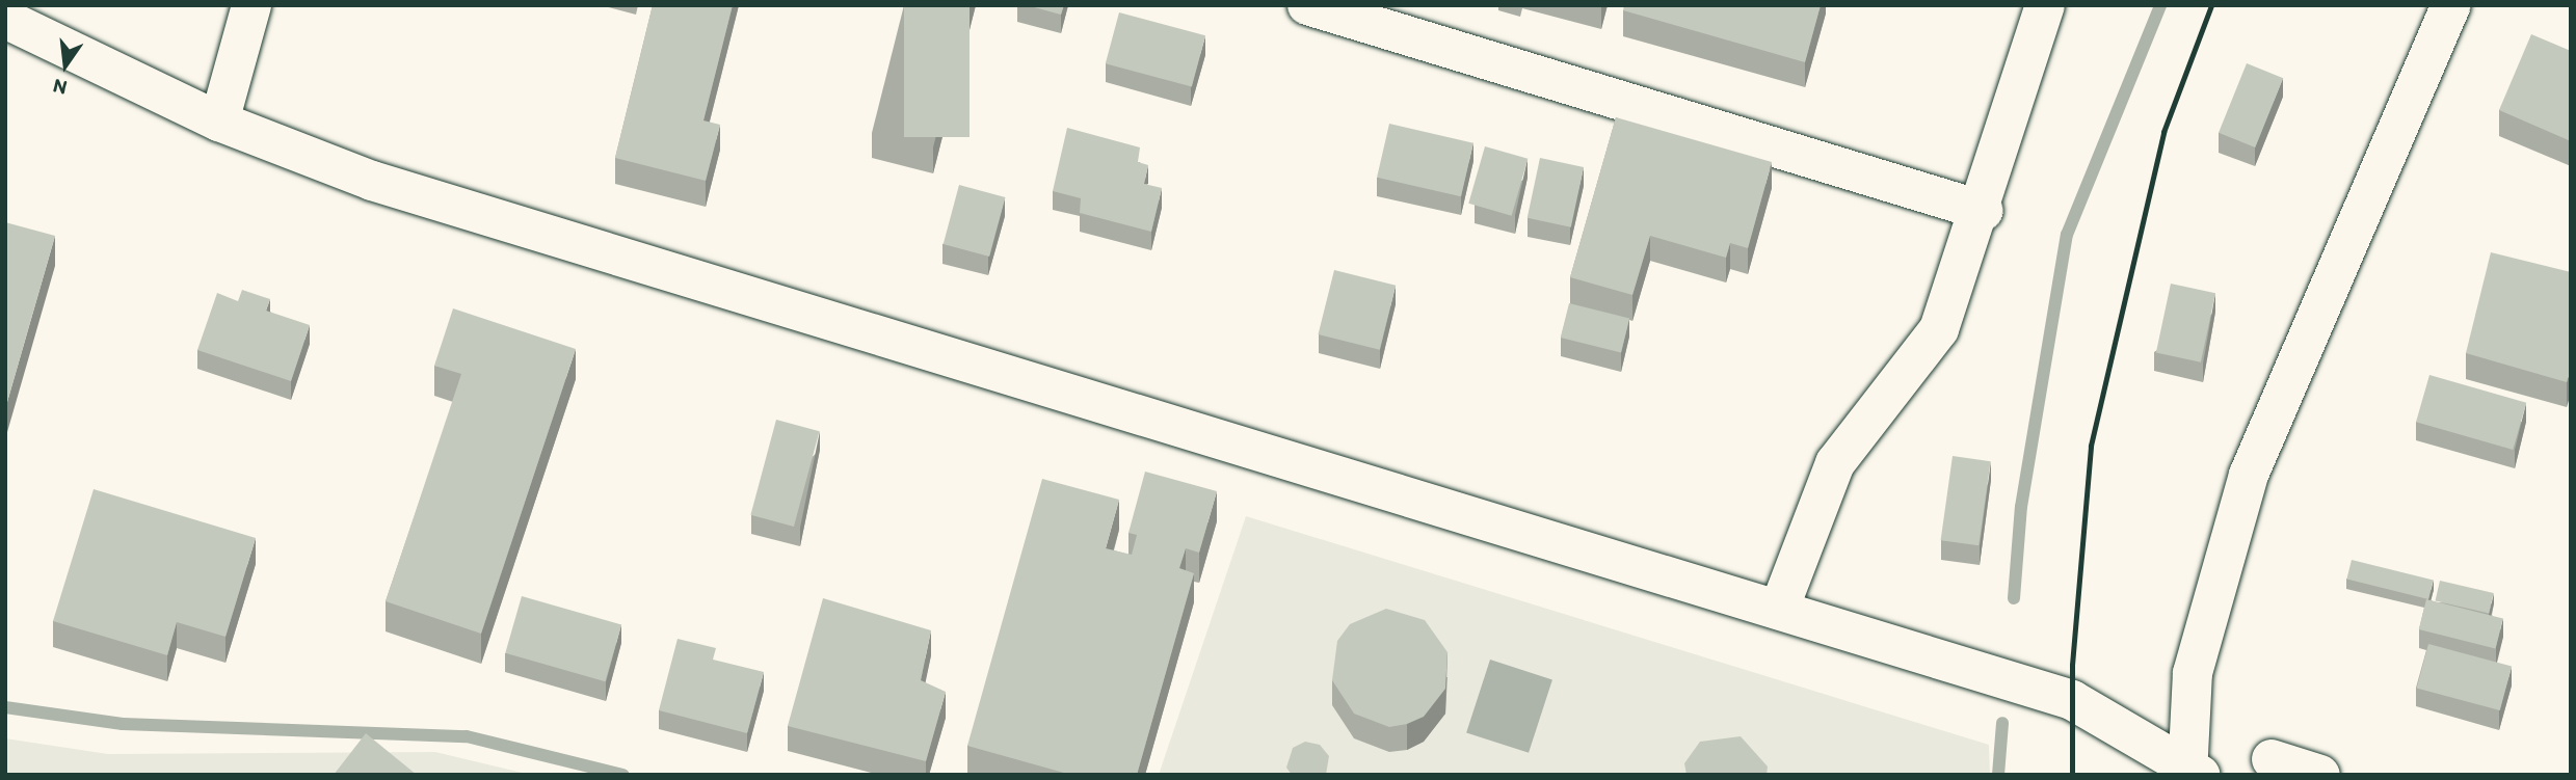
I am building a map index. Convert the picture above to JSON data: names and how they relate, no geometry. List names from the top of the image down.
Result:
{
  "north": "bottom"
}
